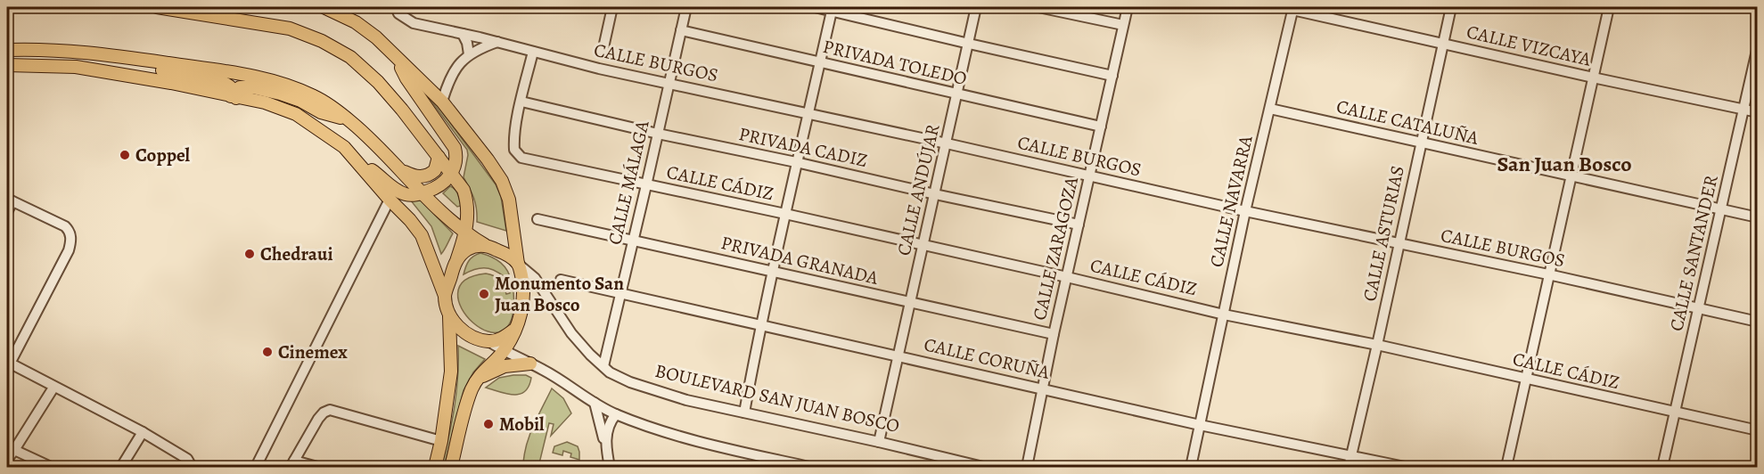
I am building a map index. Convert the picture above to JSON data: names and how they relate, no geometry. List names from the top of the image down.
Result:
{
  "streets": {
    "street": [
      "CALLE VIZCAYA",
      "CALLE BURGOS",
      "PRIVADA TOLEDO",
      "CALLE CATALUÑA",
      "PRIVADA CADIZ",
      "CALLE MÁLAGA",
      "CALLE CÁDIZ",
      "CALLE ANDÚJAR",
      "CALLE NAVARRA",
      "CALLE ASTURIAS",
      "CALLE ZARAGOZA",
      "CALLE SANTANDER",
      "PRIVADA GRANADA",
      "CALLE CORUÑA",
      "BOULEVARD SAN JUAN BOSCO"
    ]
  },
  "crossings": [
    ["CALLE VIZCAYA", "CALLE NAVARRA"],
    ["CALLE VIZCAYA", "CALLE ASTURIAS"],
    ["CALLE VIZCAYA", "CALLE SANTANDER"],
    ["CALLE BURGOS", "CALLE MÁLAGA"],
    ["CALLE BURGOS", "CALLE ANDÚJAR"],
    ["CALLE BURGOS", "CALLE NAVARRA"],
    ["CALLE BURGOS", "CALLE ASTURIAS"],
    ["CALLE BURGOS", "CALLE ZARAGOZA"],
    ["CALLE BURGOS", "CALLE SANTANDER"],
    ["PRIVADA TOLEDO", "CALLE MÁLAGA"],
    ["PRIVADA TOLEDO", "CALLE ANDÚJAR"],
    ["PRIVADA TOLEDO", "CALLE ZARAGOZA"],
    ["CALLE CATALUÑA", "CALLE NAVARRA"],
    ["CALLE CATALUÑA", "CALLE ASTURIAS"],
    ["CALLE CATALUÑA", "CALLE SANTANDER"],
    ["PRIVADA CADIZ", "CALLE MÁLAGA"],
    ["PRIVADA CADIZ", "CALLE CÁDIZ"],
    ["PRIVADA CADIZ", "CALLE ANDÚJAR"],
    ["PRIVADA CADIZ", "CALLE ZARAGOZA"],
    ["CALLE MÁLAGA", "CALLE CÁDIZ"],
    ["CALLE MÁLAGA", "PRIVADA GRANADA"],
    ["CALLE MÁLAGA", "CALLE CORUÑA"],
    ["CALLE MÁLAGA", "BOULEVARD SAN JUAN BOSCO"],
    ["CALLE CÁDIZ", "CALLE ANDÚJAR"],
    ["CALLE CÁDIZ", "CALLE NAVARRA"],
    ["CALLE CÁDIZ", "CALLE ASTURIAS"],
    ["CALLE CÁDIZ", "CALLE ZARAGOZA"],
    ["CALLE CÁDIZ", "CALLE SANTANDER"],
    ["CALLE ANDÚJAR", "PRIVADA GRANADA"],
    ["CALLE ANDÚJAR", "CALLE CORUÑA"],
    ["CALLE ANDÚJAR", "BOULEVARD SAN JUAN BOSCO"],
    ["CALLE NAVARRA", "CALLE CORUÑA"],
    ["CALLE ASTURIAS", "CALLE CORUÑA"],
    ["CALLE ZARAGOZA", "PRIVADA GRANADA"],
    ["CALLE ZARAGOZA", "CALLE CORUÑA"]
  ],
  "districts": ["San Juan Bosco"],
  "places": [
    "Coppel",
    "Chedraui",
    "Monumento San Juan Bosco",
    "Cinemex",
    "Mobil"
  ]
}
